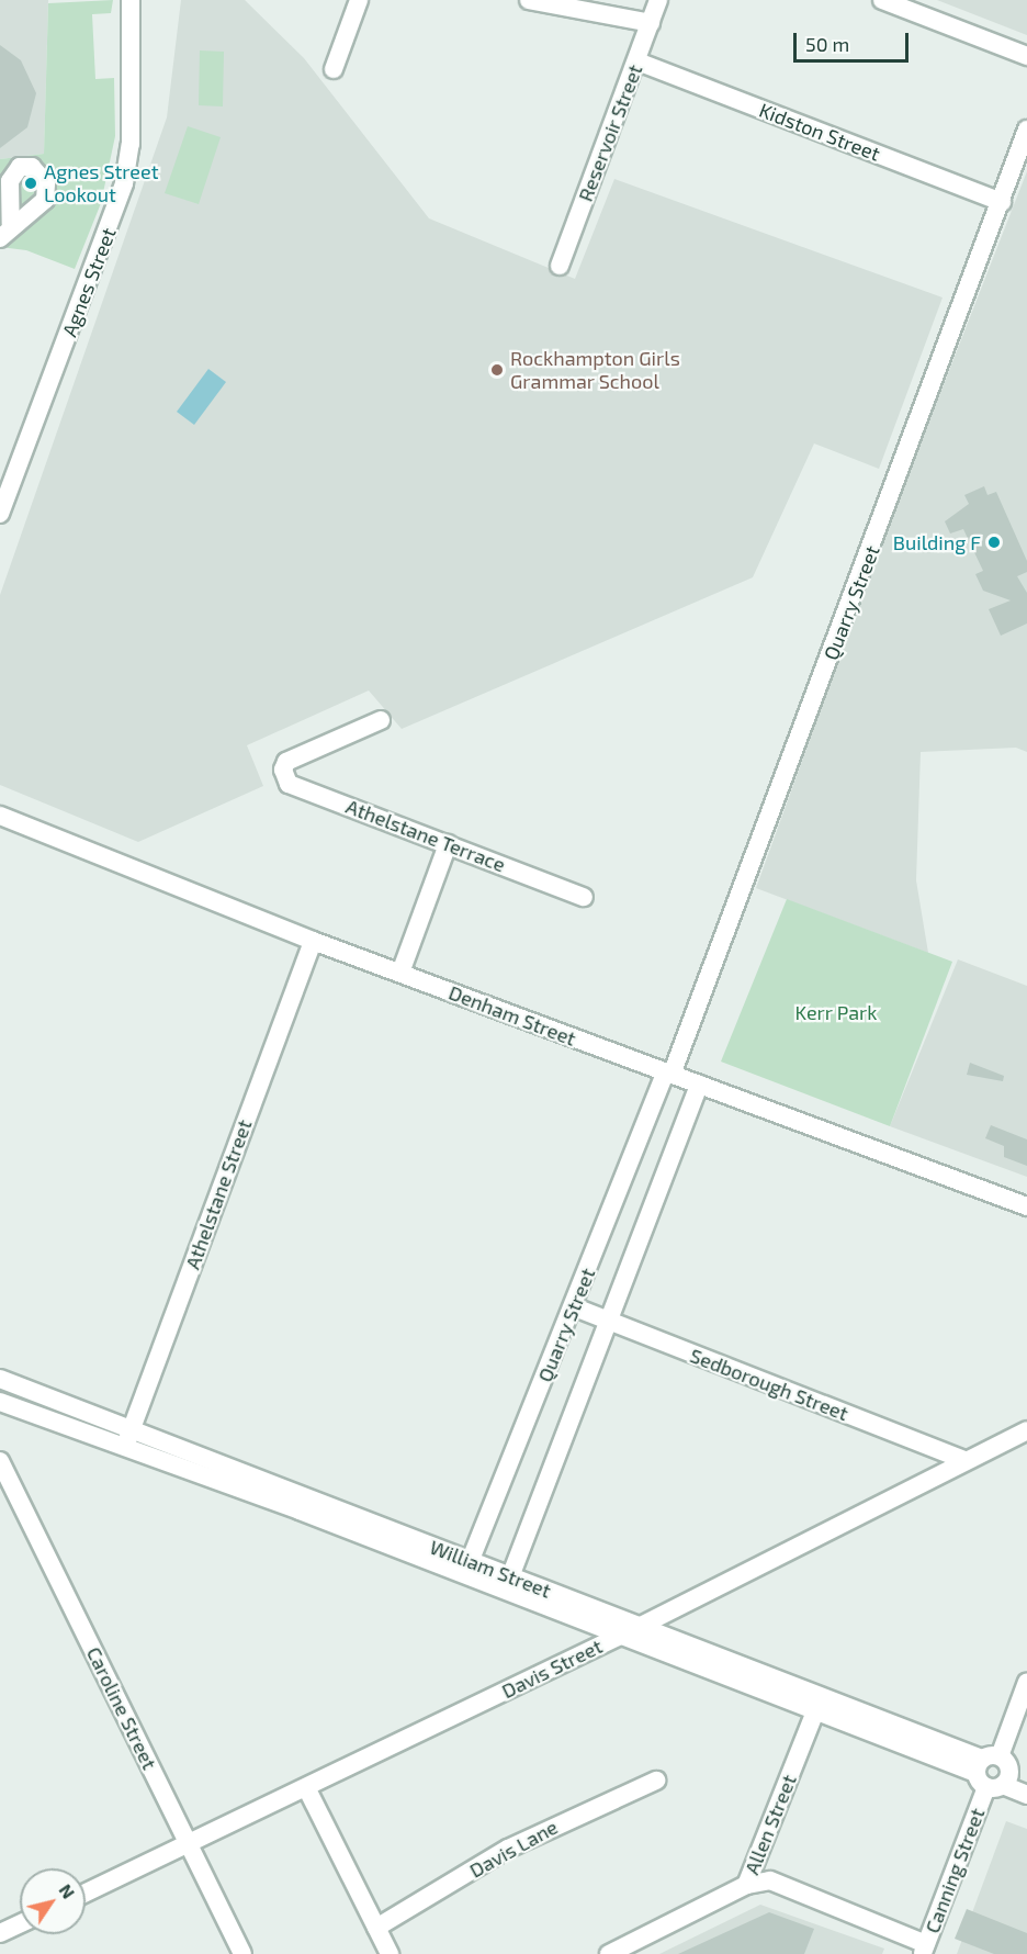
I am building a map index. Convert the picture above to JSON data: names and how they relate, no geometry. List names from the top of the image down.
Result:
{
  "streets": {
    "street": [
      "Kidston Street",
      "Reservoir Street",
      "Agnes Street",
      "Quarry Street",
      "Athelstane Terrace",
      "Denham Street",
      "Athelstane Street",
      "Sedborough Street",
      "William Street",
      "Davis Street",
      "Caroline Street",
      "Allen Street",
      "Davis Lane",
      "Canning Street"
    ]
  },
  "crossings": [
    ["Kidston Street", "Reservoir Street"],
    ["Kidston Street", "Quarry Street"],
    ["Quarry Street", "Denham Street"],
    ["Quarry Street", "Sedborough Street"],
    ["Quarry Street", "William Street"],
    ["Denham Street", "Athelstane Street"],
    ["Athelstane Street", "William Street"],
    ["Sedborough Street", "Davis Street"],
    ["William Street", "Davis Street"],
    ["William Street", "Allen Street"],
    ["William Street", "Canning Street"],
    ["Davis Street", "Caroline Street"],
    ["Allen Street", "Canning Street"]
  ],
  "parks": ["Kerr Park"],
  "places": ["Agnes Street Lookout", "Rockhampton Girls Grammar School", "Building F"],
  "scale_bar": "50 m",
  "north": "top right"
}
